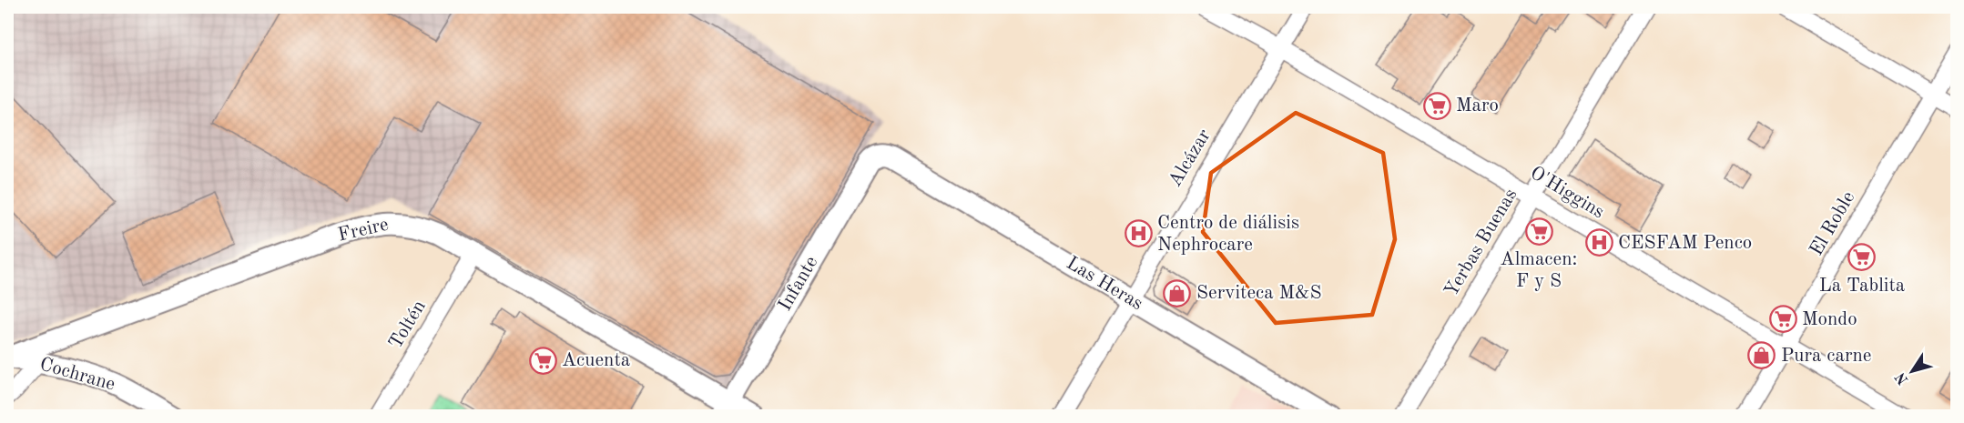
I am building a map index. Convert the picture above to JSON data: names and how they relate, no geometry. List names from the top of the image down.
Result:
{
  "streets": {
    "main road": [
      "Freire",
      "Infante",
      "Las Heras",
      "Cochrane"
    ],
    "street": [
      "Alcázar",
      "O'Higgins",
      "El Roble",
      "Yerbas Buenas",
      "Toltén"
    ]
  },
  "crossings": [
    ["Alcázar", "O'Higgins"],
    ["Alcázar", "Las Heras"],
    ["O'Higgins", "El Roble"],
    ["O'Higgins", "Yerbas Buenas"],
    ["Freire", "Infante"],
    ["Freire", "Toltén"],
    ["Freire", "Cochrane"],
    ["Infante", "Las Heras"]
  ],
  "places": {
    "supermarket": [
      "Maro",
      "Almacen: F y S",
      "La Tablita",
      "Mondo",
      "Acuenta"
    ],
    "hospital": ["Centro de diálisis Nephrocare", "CESFAM Penco"],
    "shop": ["Serviteca M&S", "Pura carne"]
  },
  "north": "bottom left"
}
